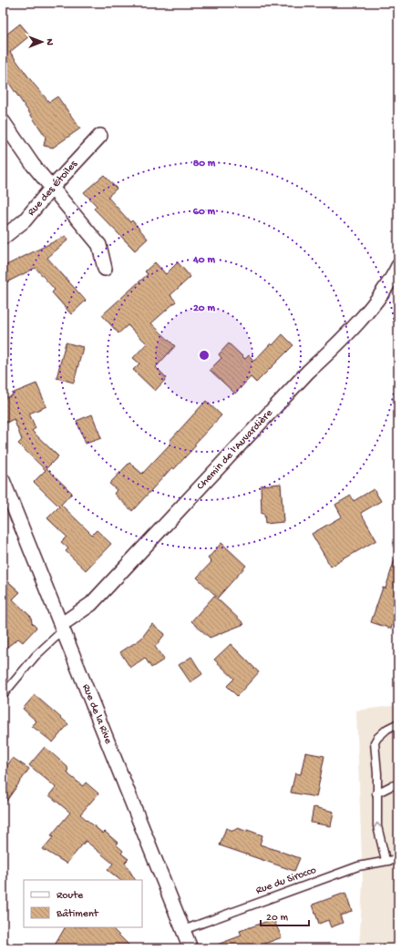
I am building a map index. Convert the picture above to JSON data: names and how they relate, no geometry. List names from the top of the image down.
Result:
{
  "streets": {
    "street": ["Rue des Étoiles", "Chemin de l'Auvardière", "Rue de la Rive"],
    "lane": ["Rue du Sirocco"]
  },
  "crossings": [
    ["Chemin de l'Auvardière", "Rue de la Rive"],
    ["Rue de la Rive", "Rue du Sirocco"]
  ],
  "legend": ["Route", "Bâtiment"],
  "scale_bar": "20 m",
  "north": "right",
  "rings": [
    "80 m",
    "60 m",
    "40 m",
    "20 m"
  ]
}
